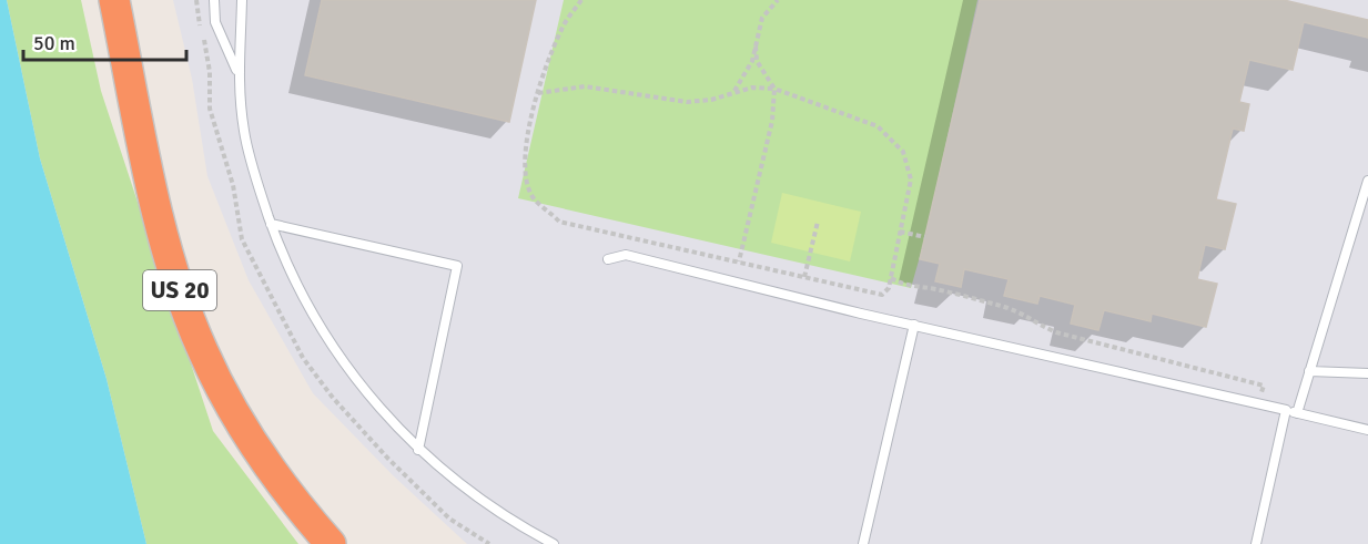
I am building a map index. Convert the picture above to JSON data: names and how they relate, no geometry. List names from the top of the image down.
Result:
{
  "streets": {
    "highway": ["US 20"]
  },
  "scale_bar": "50 m"
}
